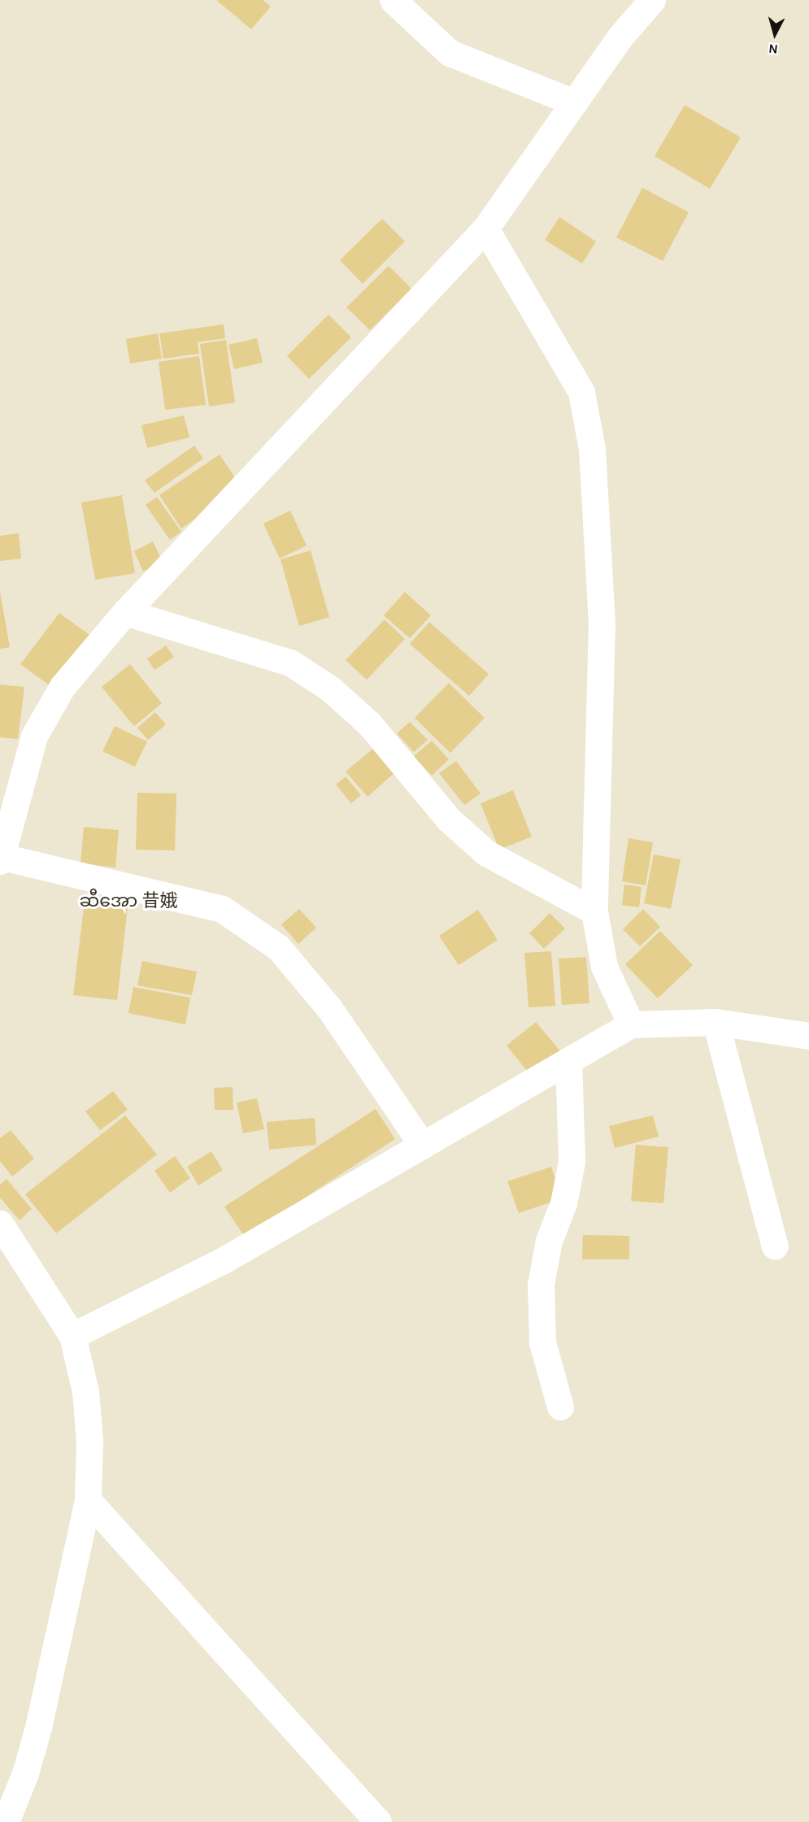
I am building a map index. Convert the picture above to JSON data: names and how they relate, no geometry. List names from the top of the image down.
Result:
{
  "districts": ["ဆီအော 昔娥"],
  "north": "bottom"
}
